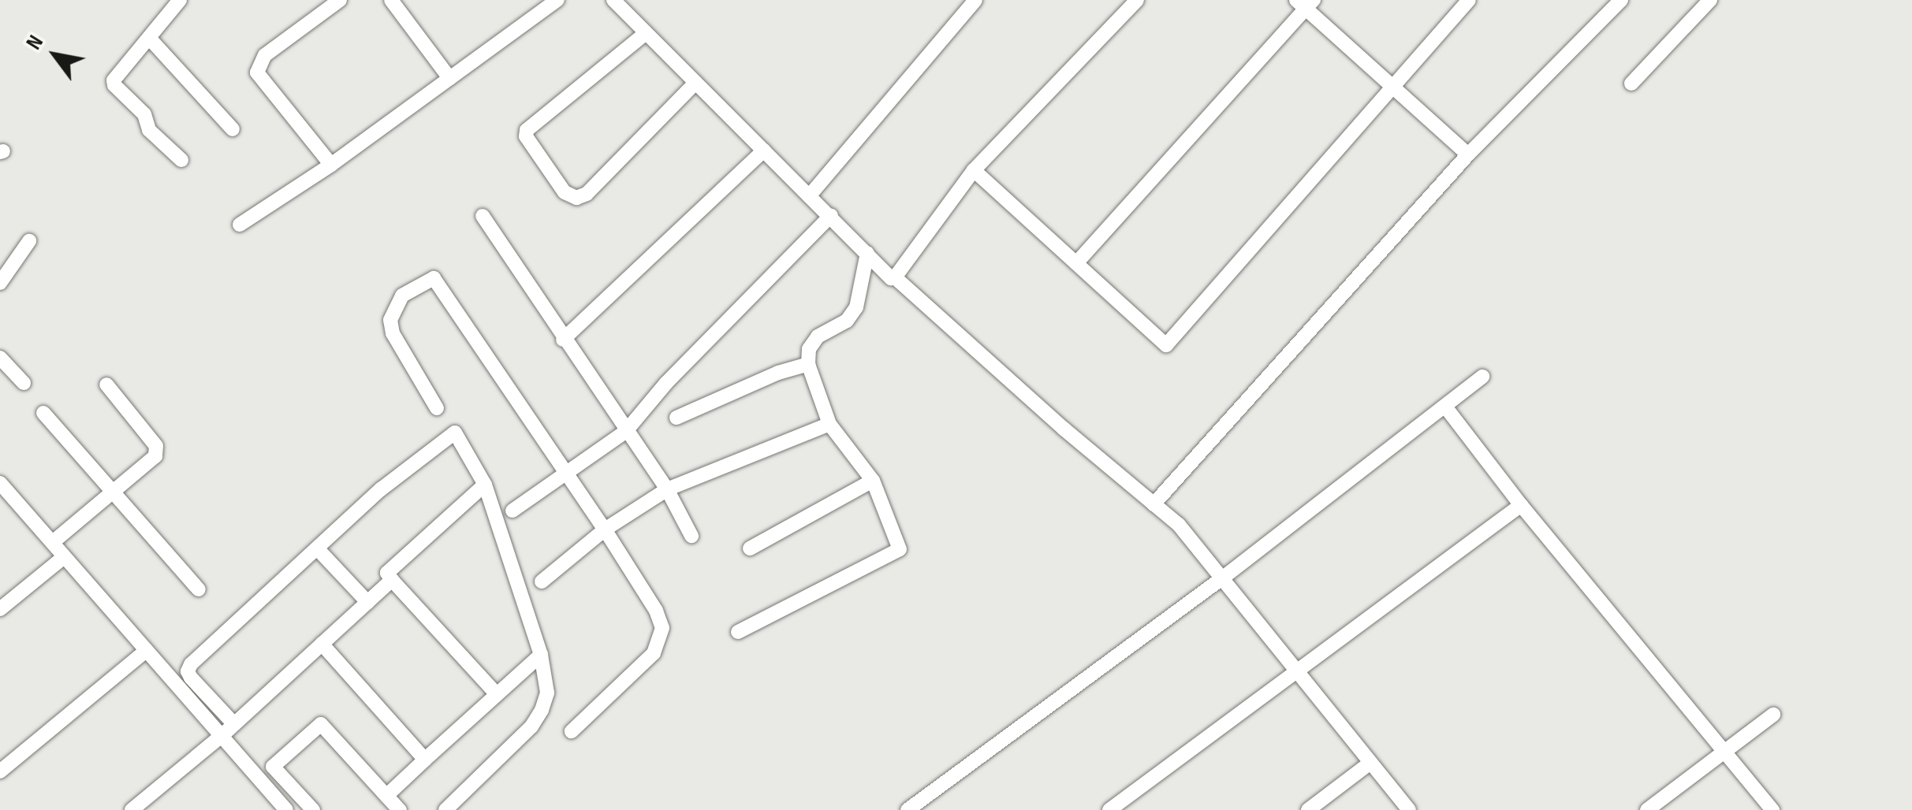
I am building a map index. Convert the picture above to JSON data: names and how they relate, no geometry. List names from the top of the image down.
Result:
{
  "north": "top left"
}
